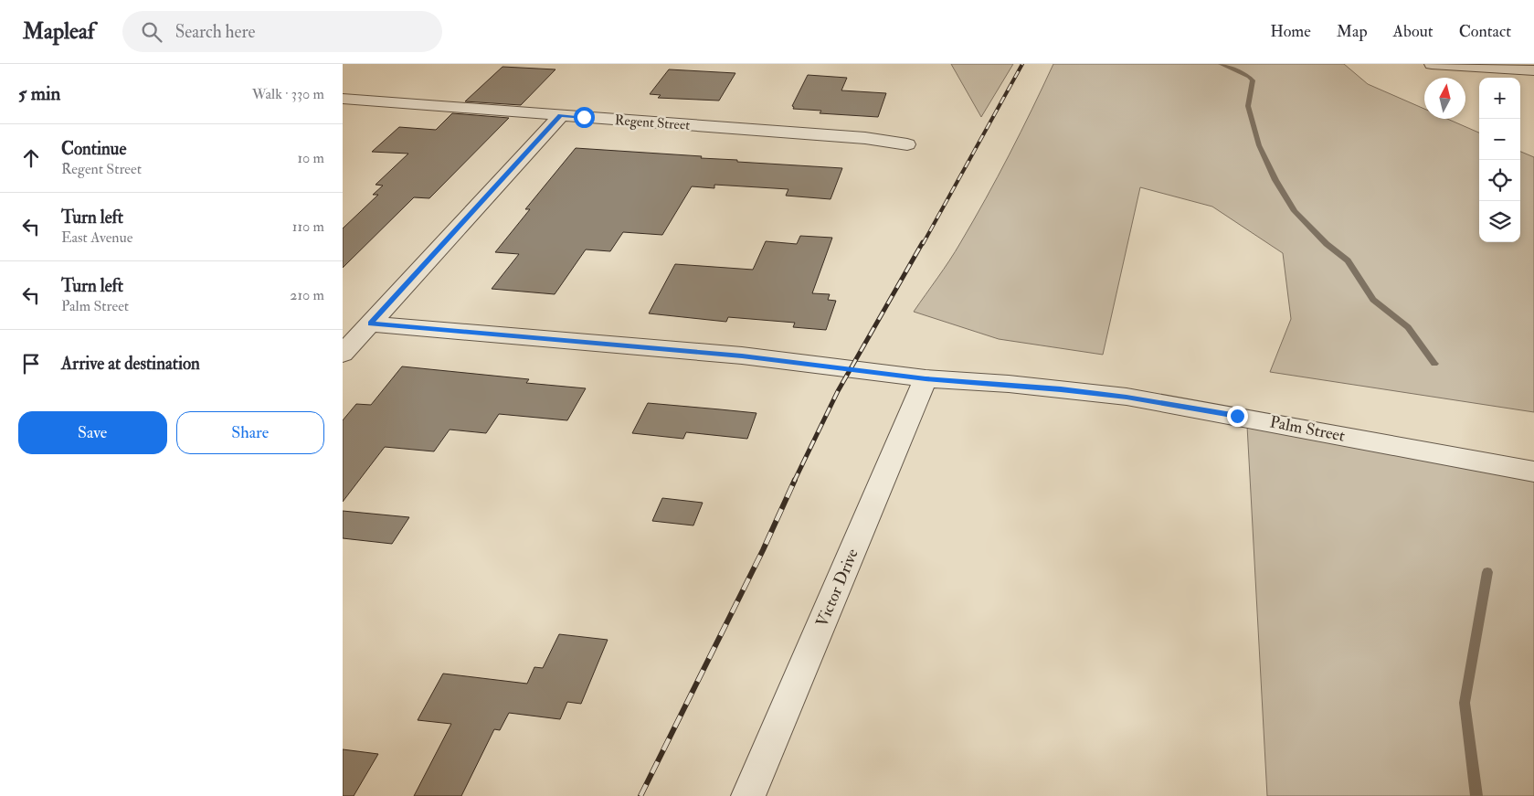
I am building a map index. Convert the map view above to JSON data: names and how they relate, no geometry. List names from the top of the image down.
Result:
{
  "streets": {
    "street": ["Regent Street", "Palm Street", "Victor Drive"]
  },
  "crossings": [
    ["Palm Street", "Victor Drive"]
  ],
  "north": "top",
  "page": {
    "header": "Mapleaf",
    "search": "Search here",
    "nav": [
      "Home",
      "Map",
      "About",
      "Contact"
    ],
    "heading": ["5 min", "Walk · 330 m"],
    "map_buttons": ["+", "−"],
    "list": [
      ["Continue", "Regent Street", "10 m"],
      ["Turn left", "East Avenue", "110 m"],
      ["Turn left", "Palm Street", "210 m"],
      "Arrive at destination"
    ],
    "buttons": ["Save", "Share"]
  }
}
